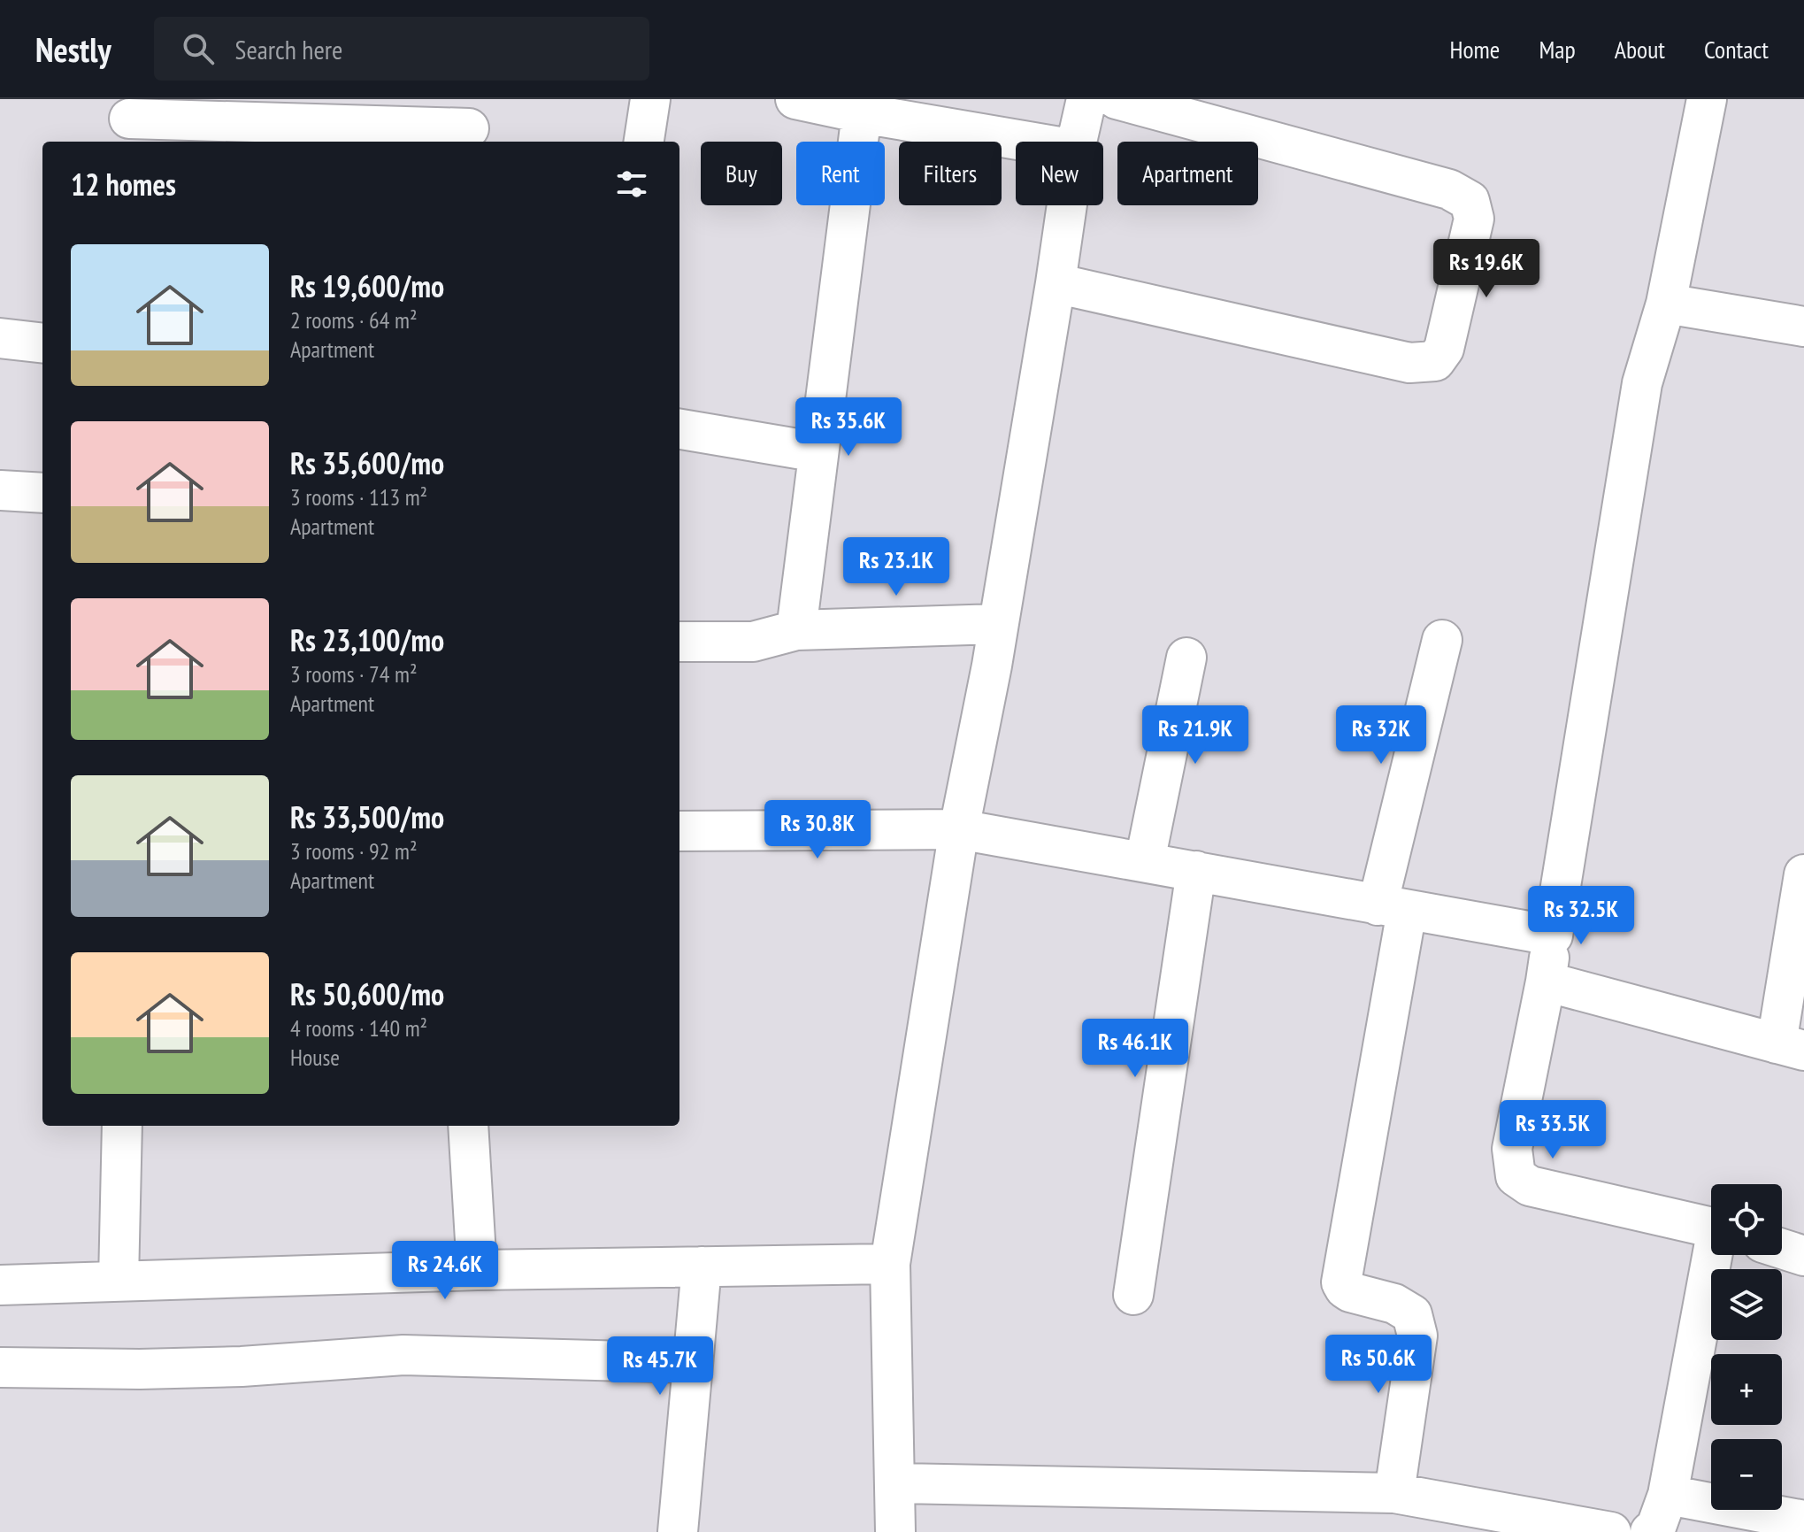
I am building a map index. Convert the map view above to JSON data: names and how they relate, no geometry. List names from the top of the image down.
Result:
{
  "page": {
    "header": "Nestly",
    "search": "Search here",
    "nav": [
      "Home",
      "Map",
      "About",
      "Contact"
    ],
    "chip": [
      "Buy",
      "Rent",
      "Filters",
      "New",
      "Apartment"
    ],
    "heading": "12 homes",
    "list": [
      {
        "name": "Rs 19,600/mo",
        "note": "2 rooms · 64 m² · Apartment"
      },
      {
        "name": "Rs 35,600/mo",
        "note": "3 rooms · 113 m² · Apartment"
      },
      {
        "name": "Rs 23,100/mo",
        "note": "3 rooms · 74 m² · Apartment"
      },
      {
        "name": "Rs 33,500/mo",
        "note": "3 rooms · 92 m² · Apartment"
      },
      {
        "name": "Rs 50,600/mo",
        "note": "4 rooms · 140 m² · House"
      }
    ],
    "price": [
      "Rs 19.6K",
      "Rs 35.6K",
      "Rs 23.1K",
      "Rs 21.9K",
      "Rs 32K",
      "Rs 30.8K",
      "Rs 32.5K",
      "Rs 46.1K",
      "Rs 33.5K",
      "Rs 24.6K",
      "Rs 50.6K",
      "Rs 45.7K"
    ],
    "map_buttons": ["+", "−"]
  }
}
